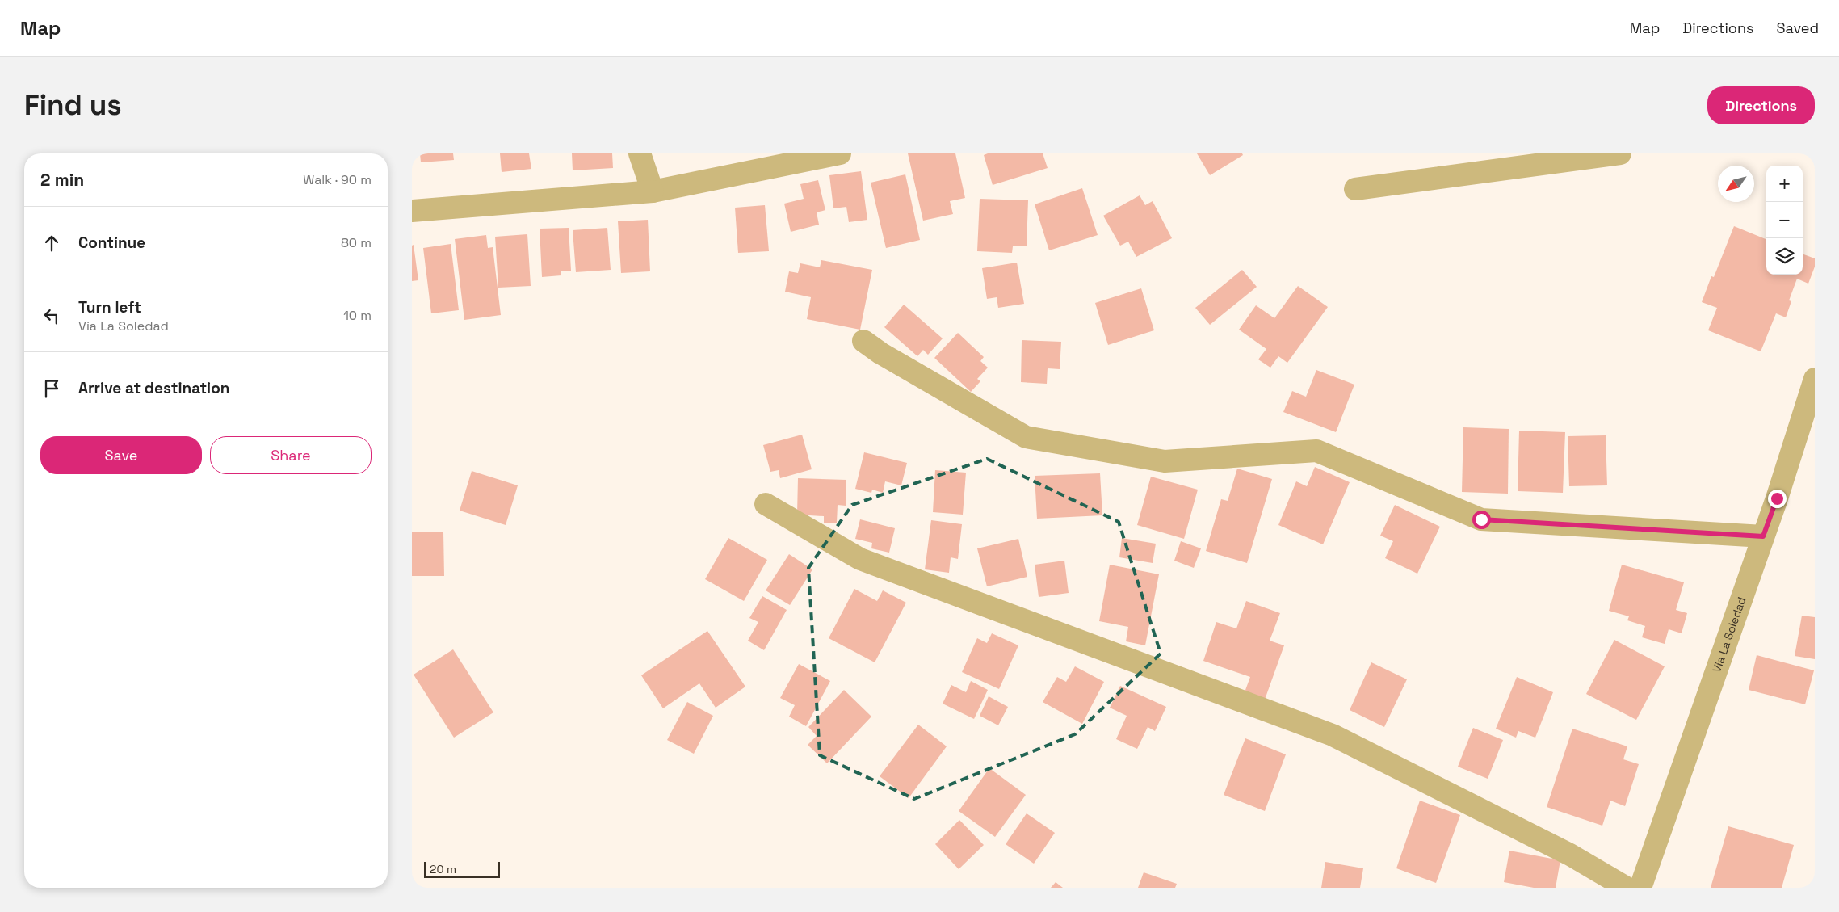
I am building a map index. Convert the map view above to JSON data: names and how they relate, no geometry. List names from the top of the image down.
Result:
{
  "streets": {
    "street": ["Vía La Soledad"]
  },
  "scale_bar": "20 m",
  "north": "bottom left",
  "page": {
    "header": "Map",
    "nav": ["Map", "Directions", "Saved"],
    "buttons": [
      "Directions",
      ["Save", "Share"]
    ],
    "title": "Find us",
    "heading": ["2 min", "Walk · 90 m"],
    "map_buttons": ["+", "−"],
    "list": [
      ["Continue", "80 m"],
      ["Turn left", "Vía La Soledad", "10 m"],
      "Arrive at destination"
    ],
    "scale": "20 m"
  }
}
